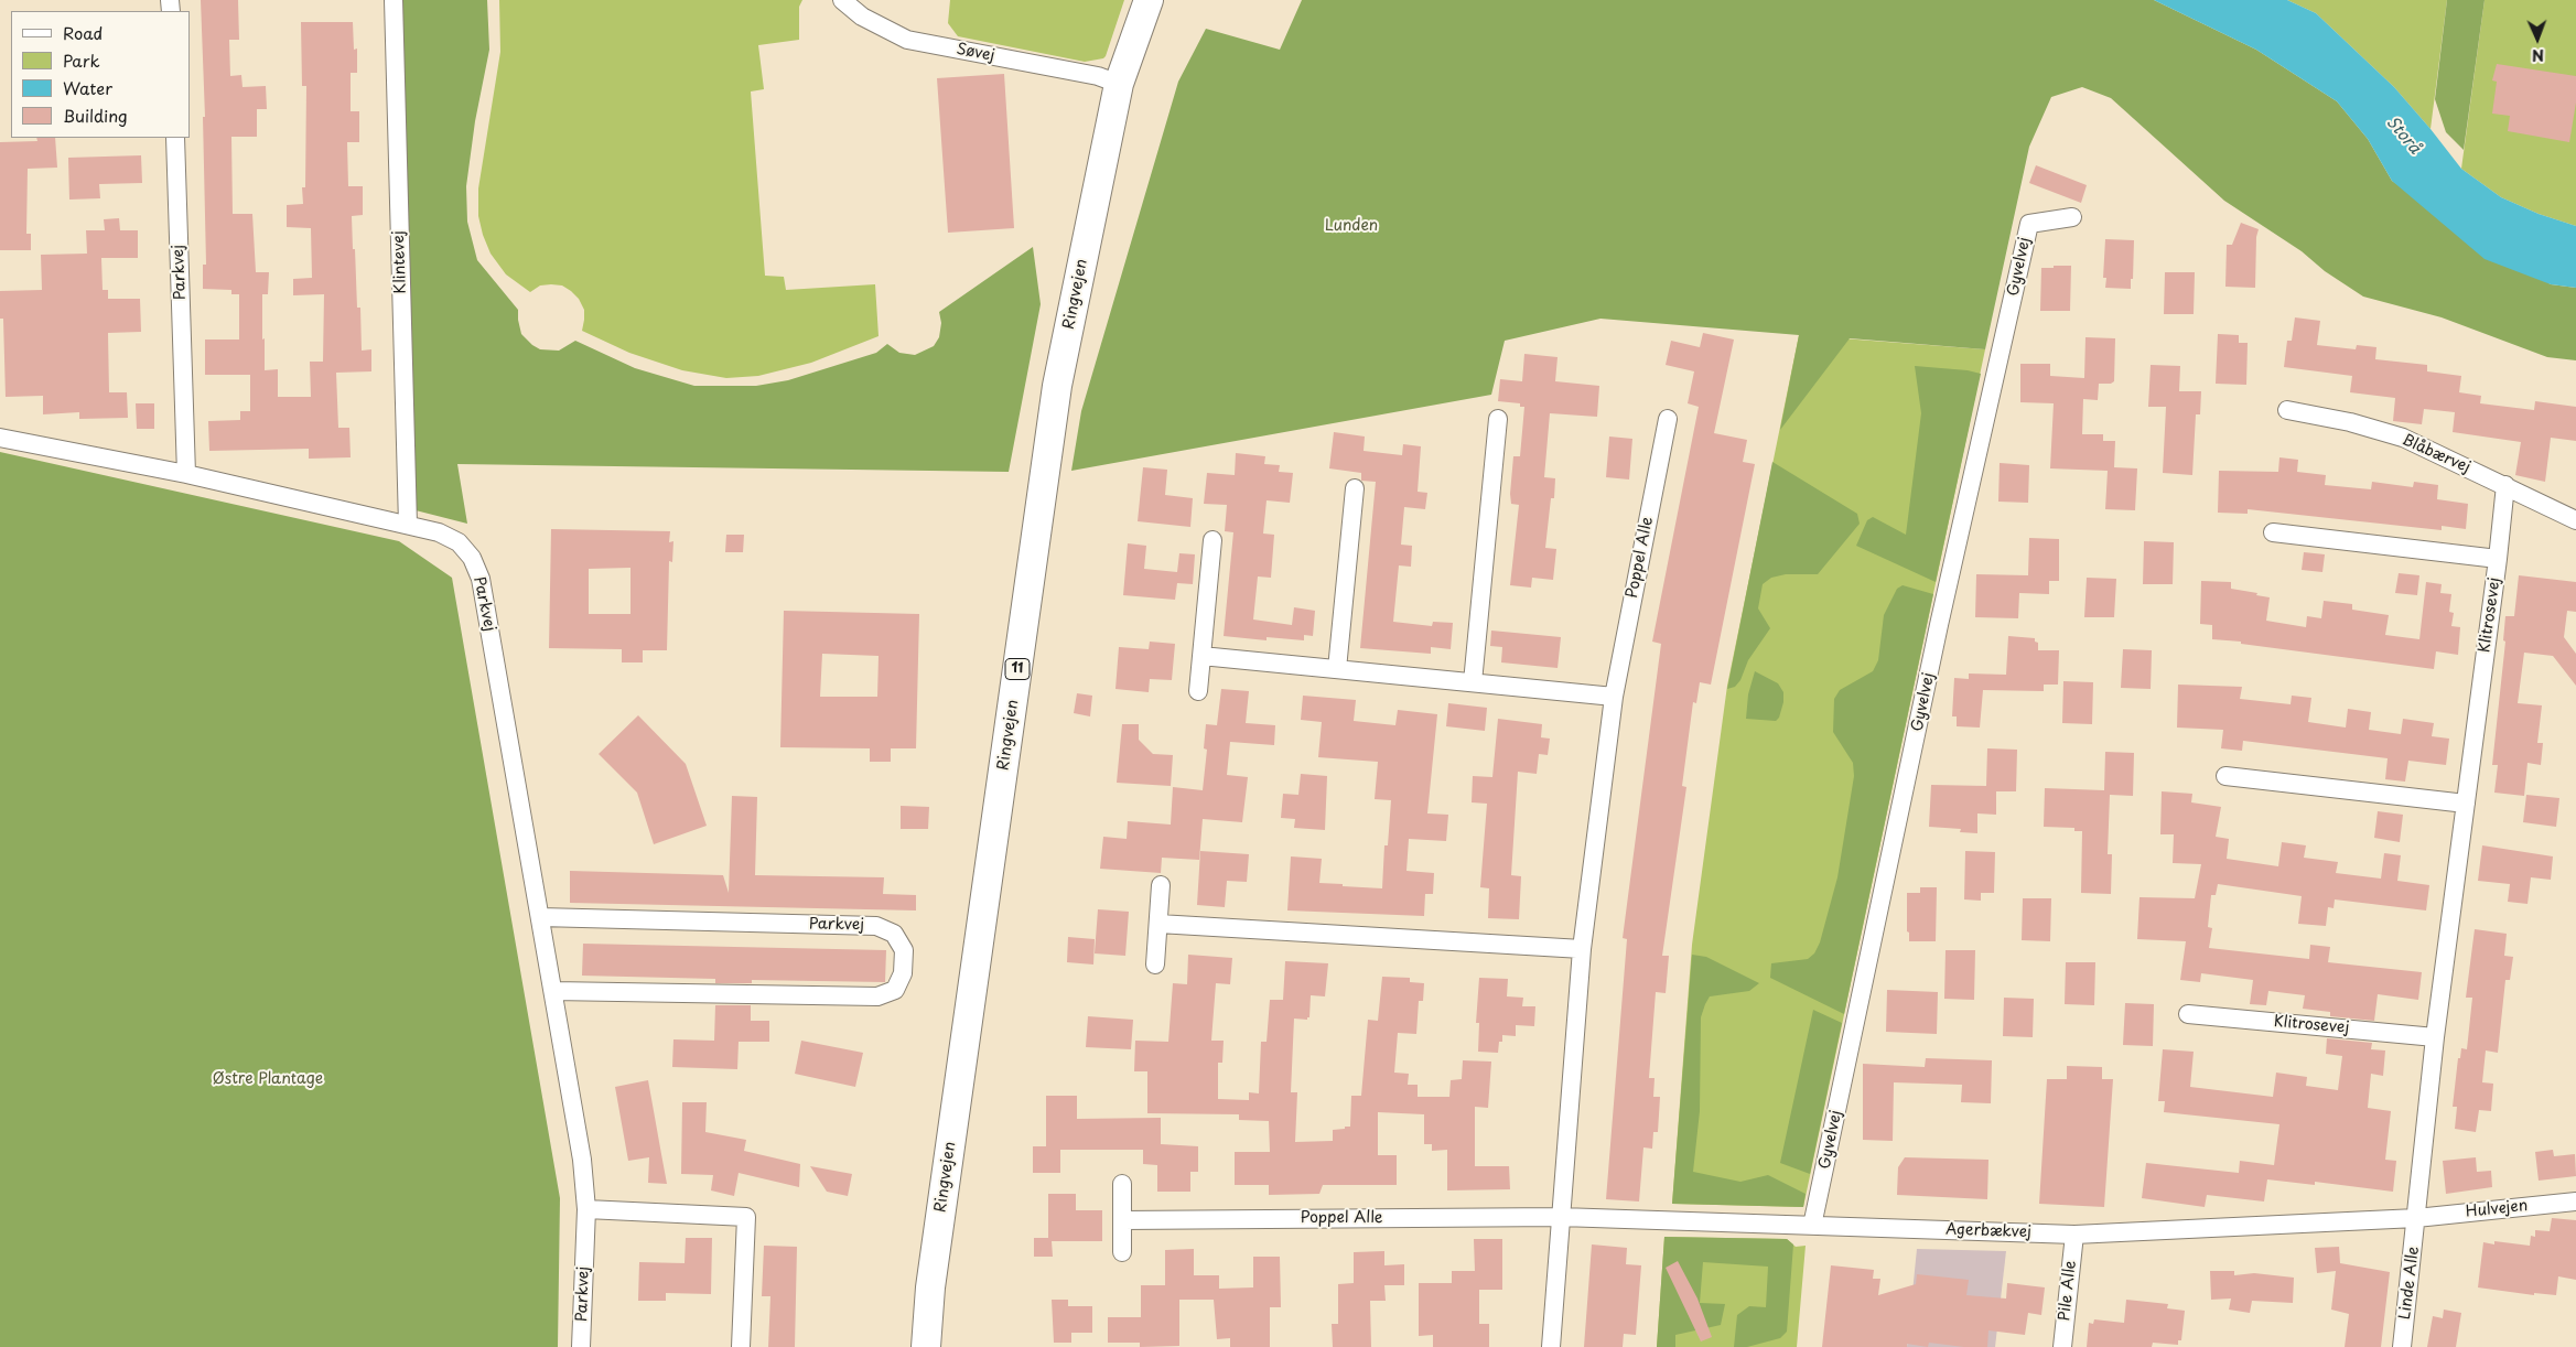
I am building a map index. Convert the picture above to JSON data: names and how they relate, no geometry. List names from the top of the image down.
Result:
{
  "streets": {
    "main road": ["Ringvejen", "11"],
    "street": [
      "Søvej",
      "Klintevej",
      "Gyvelvej",
      "Parkvej",
      "Blåbærvej",
      "Poppel Alle",
      "Klitrosevej",
      "Hulvejen",
      "Agerbækvej",
      "Linde Alle",
      "Pile Alle"
    ]
  },
  "crossings": [
    ["Søvej", "Ringvejen"],
    ["Klintevej", "Parkvej"],
    ["Gyvelvej", "Agerbækvej"],
    ["Blåbærvej", "Klitrosevej"],
    ["Poppel Alle", "Agerbækvej"],
    ["Klitrosevej", "Hulvejen"],
    ["Klitrosevej", "Agerbækvej"],
    ["Klitrosevej", "Linde Alle"],
    ["Hulvejen", "Agerbækvej"],
    ["Hulvejen", "Linde Alle"],
    ["Agerbækvej", "Linde Alle"],
    ["Agerbækvej", "Pile Alle"]
  ],
  "water": ["Storå"],
  "parks": ["Lunden", "Østre Plantage"],
  "legend": [
    "Road",
    "Park",
    "Water",
    "Building"
  ],
  "north": "bottom"
}
